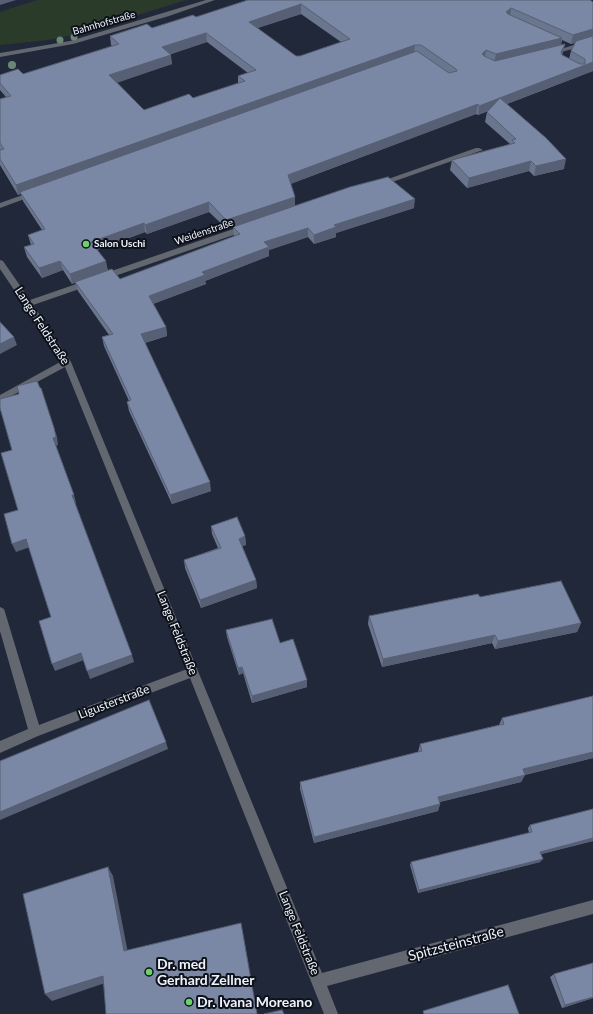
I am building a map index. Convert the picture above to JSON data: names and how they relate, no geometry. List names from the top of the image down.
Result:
{
  "streets": {
    "street": [
      "Bahnhofstraße",
      "Weidenstraße",
      "Lange Feldstraße",
      "Ligusterstraße",
      "Spitzsteinstraße"
    ]
  },
  "crossings": [
    ["Weidenstraße", "Lange Feldstraße"],
    ["Lange Feldstraße", "Ligusterstraße"],
    ["Lange Feldstraße", "Spitzsteinstraße"]
  ],
  "places": ["Salon Uschi", "Dr. med Gerhard Zellner", "Dr. Ivana Moreano"]
}
